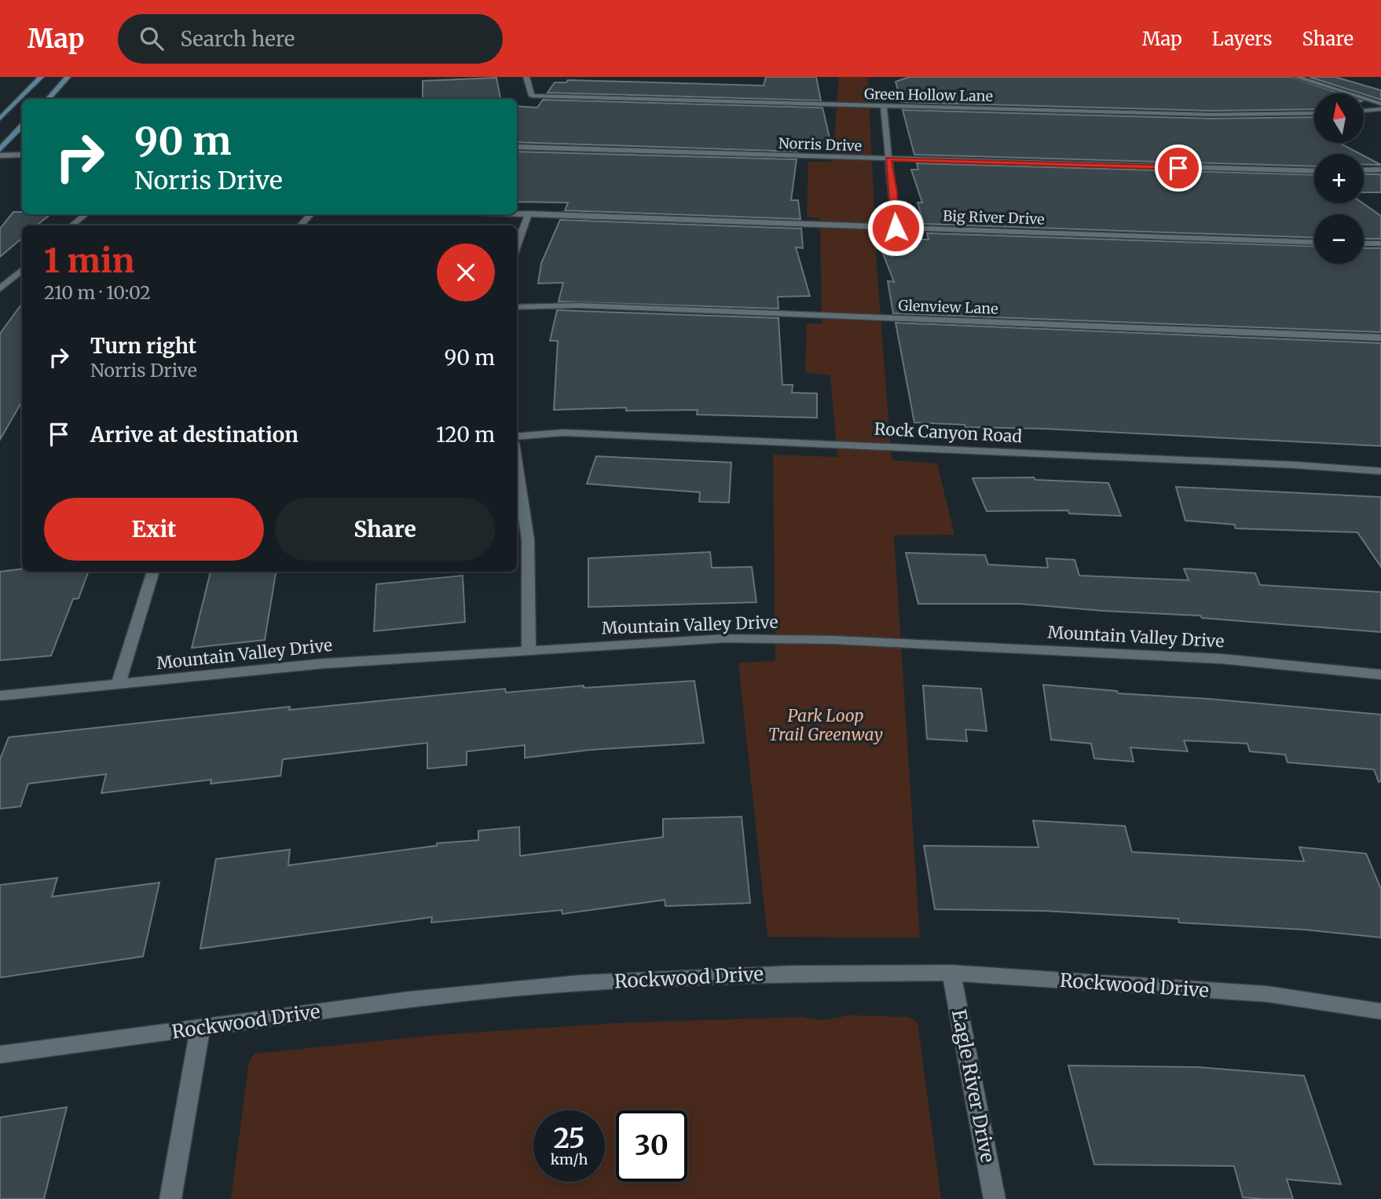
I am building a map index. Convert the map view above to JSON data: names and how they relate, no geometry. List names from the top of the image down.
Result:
{
  "streets": {
    "street": [
      "Green Hollow Lane",
      "Norris Drive",
      "Big River Drive",
      "Glenview Lane",
      "Rock Canyon Road",
      "Mountain Valley Drive",
      "Rockwood Drive",
      "Eagle River Drive"
    ]
  },
  "crossings": [
    ["Rockwood Drive", "Eagle River Drive"]
  ],
  "parks": ["Park Loop Trail Greenway"],
  "north": "top",
  "page": {
    "header": "Map",
    "search": "Search here",
    "nav": ["Map", "Layers", "Share"],
    "map_buttons": ["+", "−"],
    "turn": ["90 m", "Norris Drive"],
    "heading": ["1 min", "210 m · 10:02"],
    "list": [
      {
        "name": "Turn right",
        "note": "Norris Drive",
        "value": "90 m"
      },
      {
        "name": "Arrive at destination",
        "value": "120 m"
      }
    ],
    "buttons": ["Exit", "Share"],
    "speed": "25 km/h",
    "limit": "30"
  }
}
